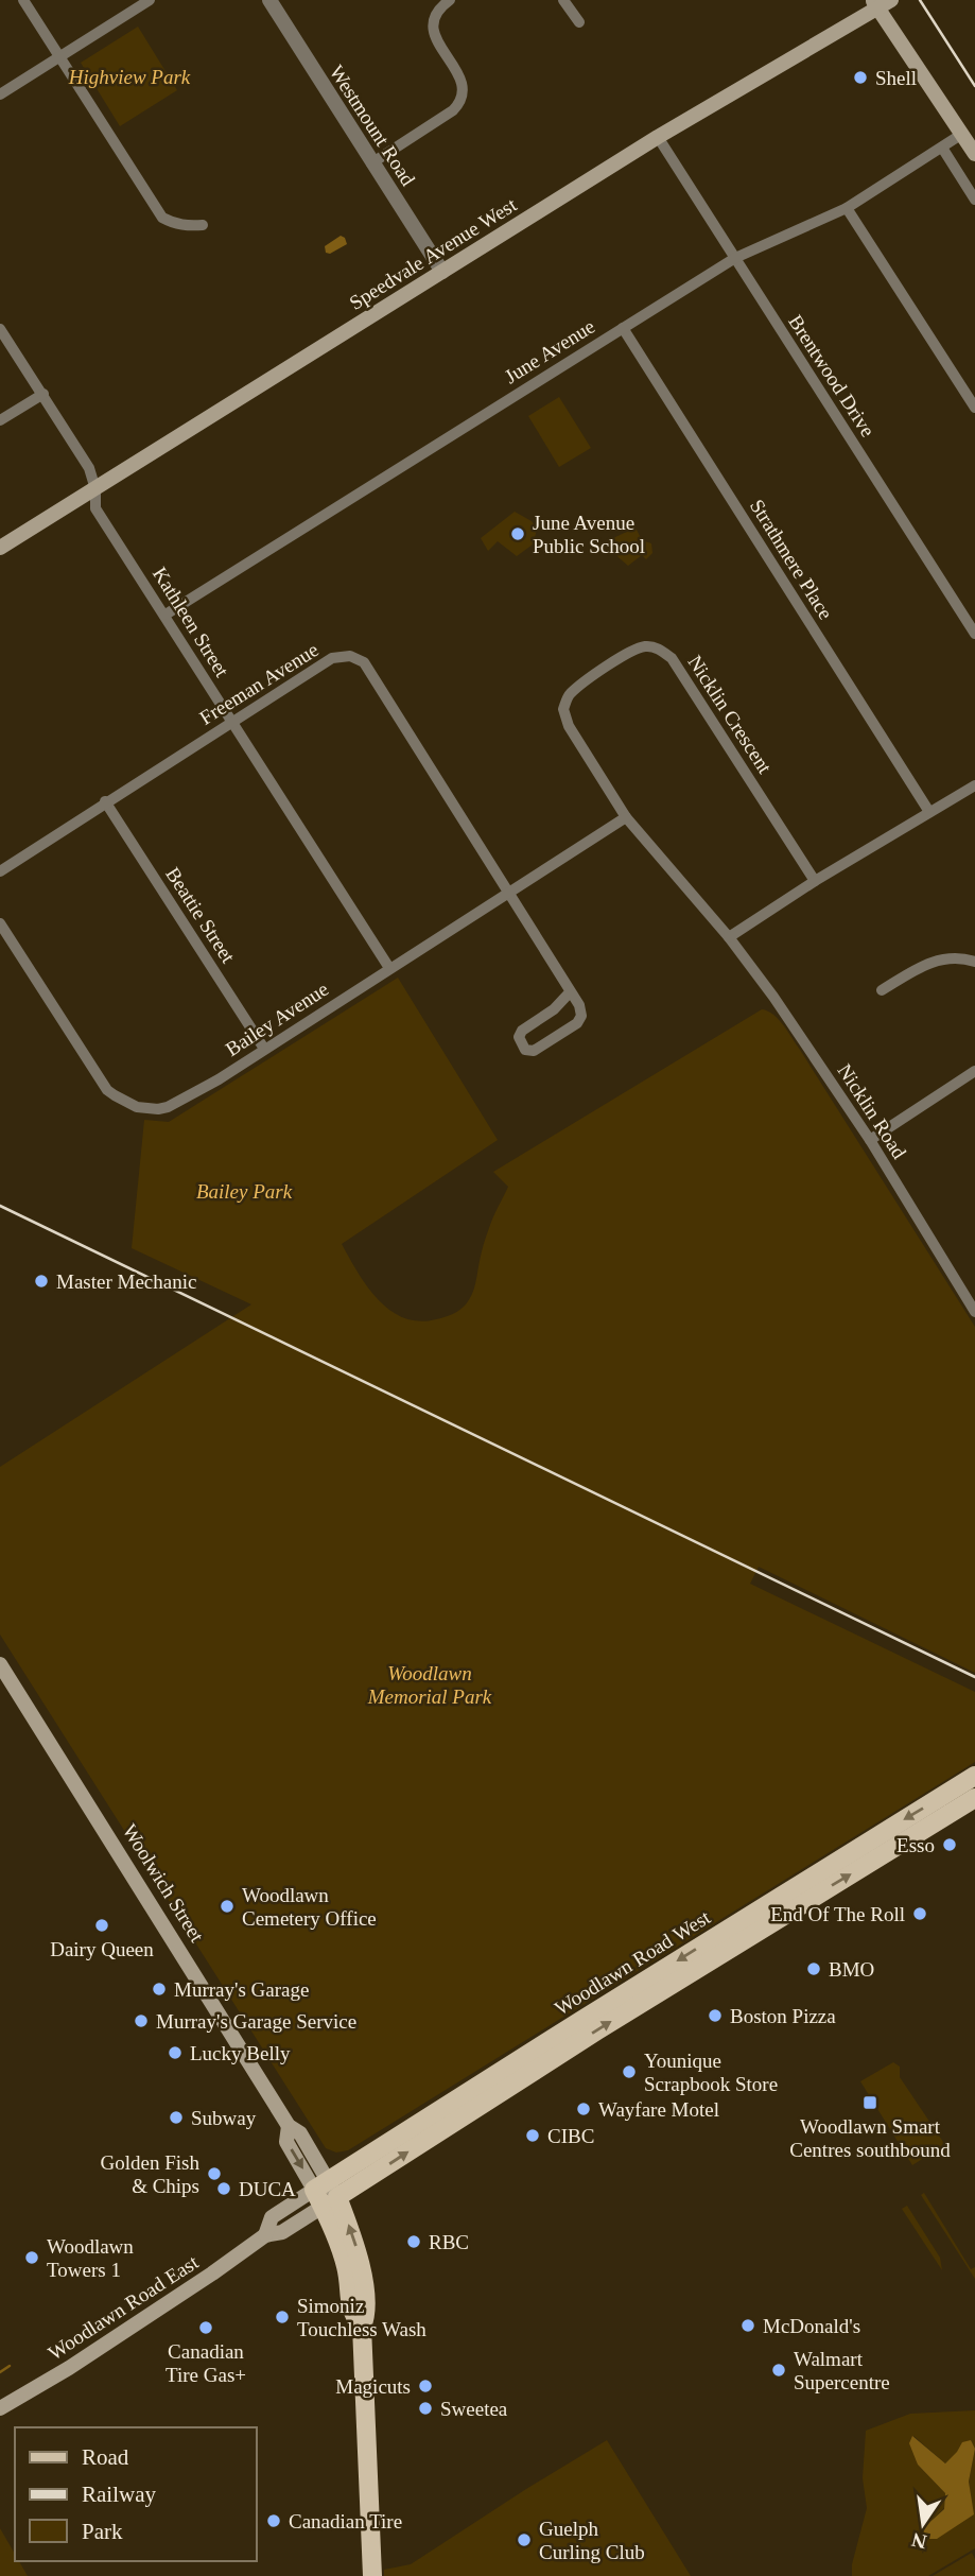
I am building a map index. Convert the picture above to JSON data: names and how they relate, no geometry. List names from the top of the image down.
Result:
{
  "streets": {
    "main road": [
      "Speedvale Avenue West",
      "Woolwich Street",
      "Woodlawn Road West",
      "Woodlawn Road East"
    ],
    "street": [
      "Westmount Road",
      "June Avenue",
      "Brentwood Drive",
      "Strathmere Place",
      "Kathleen Street",
      "Freeman Avenue",
      "Nicklin Crescent",
      "Beattie Street",
      "Bailey Avenue",
      "Nicklin Road"
    ]
  },
  "crossings": [
    ["Westmount Road", "Speedvale Avenue West"],
    ["Speedvale Avenue West", "Brentwood Drive"],
    ["Speedvale Avenue West", "Kathleen Street"],
    ["June Avenue", "Brentwood Drive"],
    ["June Avenue", "Strathmere Place"],
    ["June Avenue", "Kathleen Street"],
    ["Kathleen Street", "Freeman Avenue"],
    ["Kathleen Street", "Bailey Avenue"],
    ["Freeman Avenue", "Beattie Street"],
    ["Freeman Avenue", "Bailey Avenue"],
    ["Nicklin Crescent", "Bailey Avenue"],
    ["Nicklin Crescent", "Nicklin Road"],
    ["Beattie Street", "Bailey Avenue"],
    ["Woolwich Street", "Woodlawn Road West"],
    ["Woolwich Street", "Woodlawn Road East"],
    ["Woodlawn Road West", "Woodlawn Road East"]
  ],
  "parks": ["Highview Park", "Bailey Park", "Woodlawn Memorial Park"],
  "places": {
    "other": [
      "Shell",
      "June Avenue Public School",
      "Master Mechanic",
      "Esso",
      "Woodlawn Cemetery Office",
      "End Of The Roll",
      "Dairy Queen",
      "BMO",
      "Murray's Garage",
      "Boston Pizza",
      "Murray's Garage Service",
      "Lucky Belly",
      "Younique Scrapbook Store",
      "Wayfare Motel",
      "Subway",
      "CIBC",
      "Golden Fish & Chips",
      "DUCA",
      "RBC",
      "Woodlawn Towers 1",
      "Simoniz Touchless Wash",
      "McDonald's",
      "Canadian Tire Gas+",
      "Walmart Supercentre",
      "Magicuts",
      "Sweetea",
      "Canadian Tire",
      "Guelph Curling Club"
    ],
    "transit": ["Woodlawn Smart Centres southbound"]
  },
  "legend": ["Road", "Railway", "Park"],
  "north": "bottom"
}
